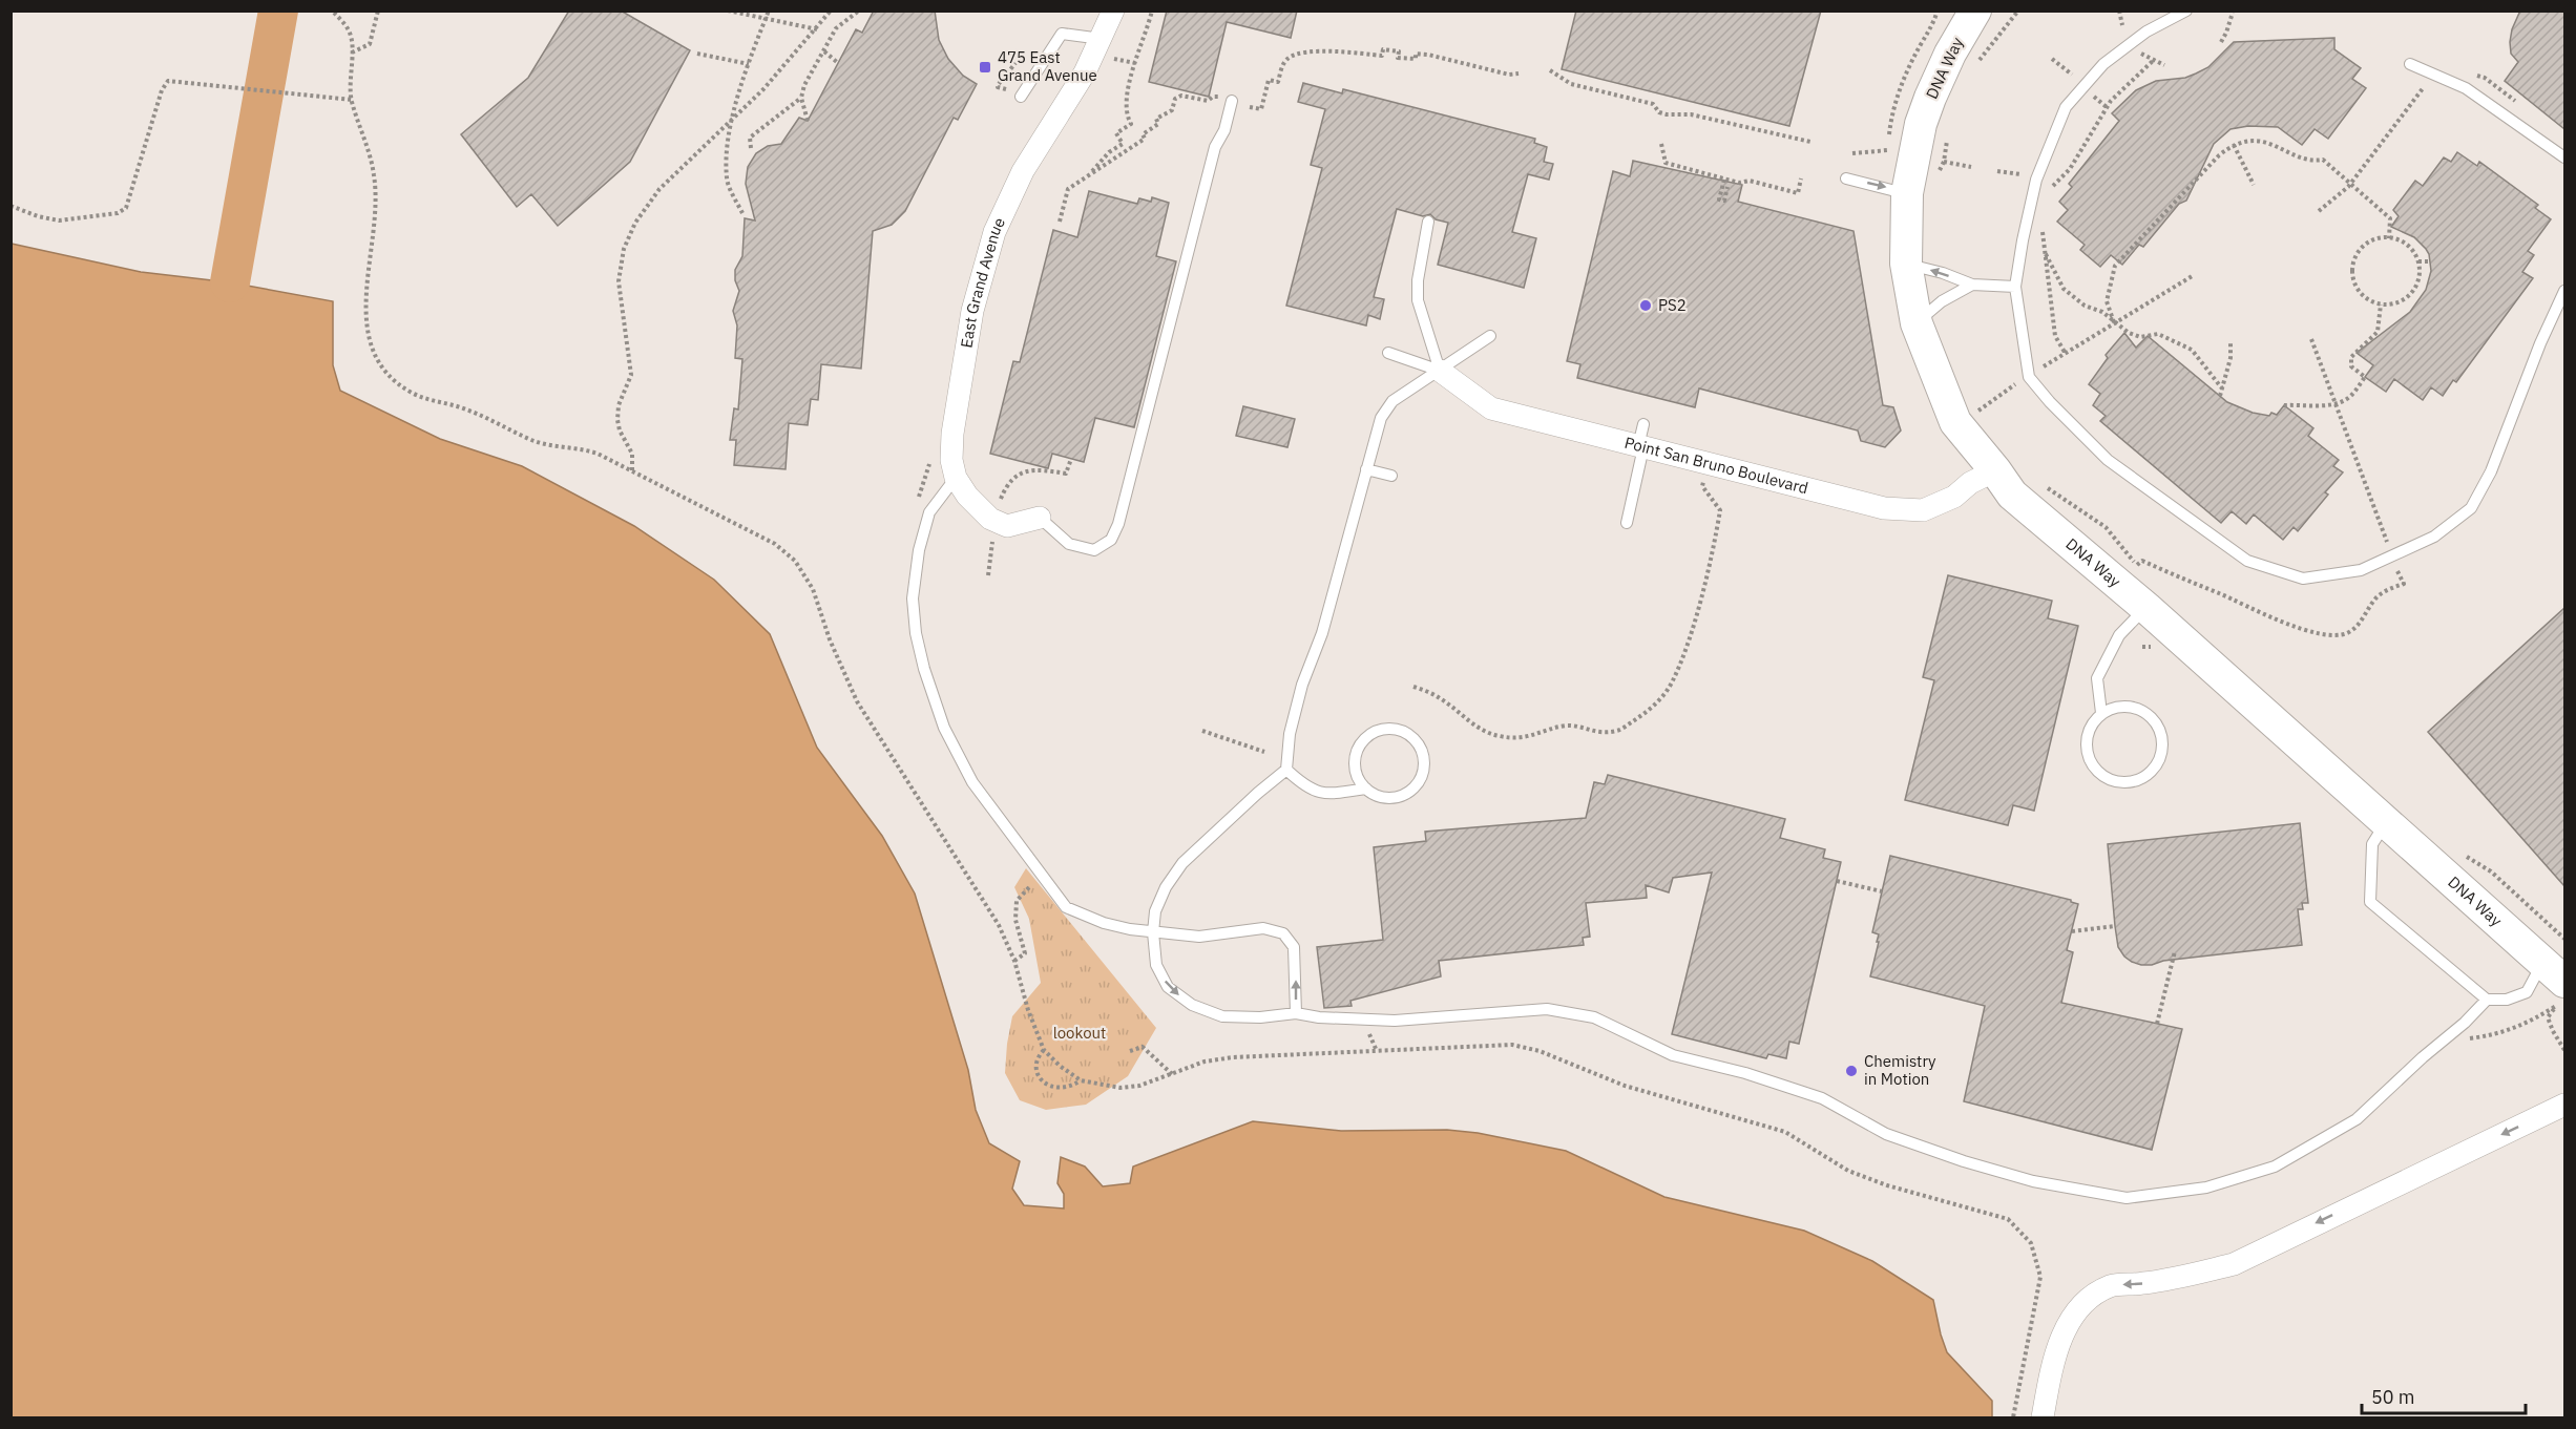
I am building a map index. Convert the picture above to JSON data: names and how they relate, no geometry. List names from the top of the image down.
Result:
{
  "streets": {
    "main road": ["DNA Way"],
    "street": ["East Grand Avenue", "Point San Bruno Boulevard"]
  },
  "crossings": [
    ["DNA Way", "Point San Bruno Boulevard"]
  ],
  "parks": ["lookout"],
  "places": {
    "transit": ["475 East Grand Avenue"],
    "other": ["PS2", "Chemistry in Motion"]
  },
  "scale_bar": "50 m"
}
